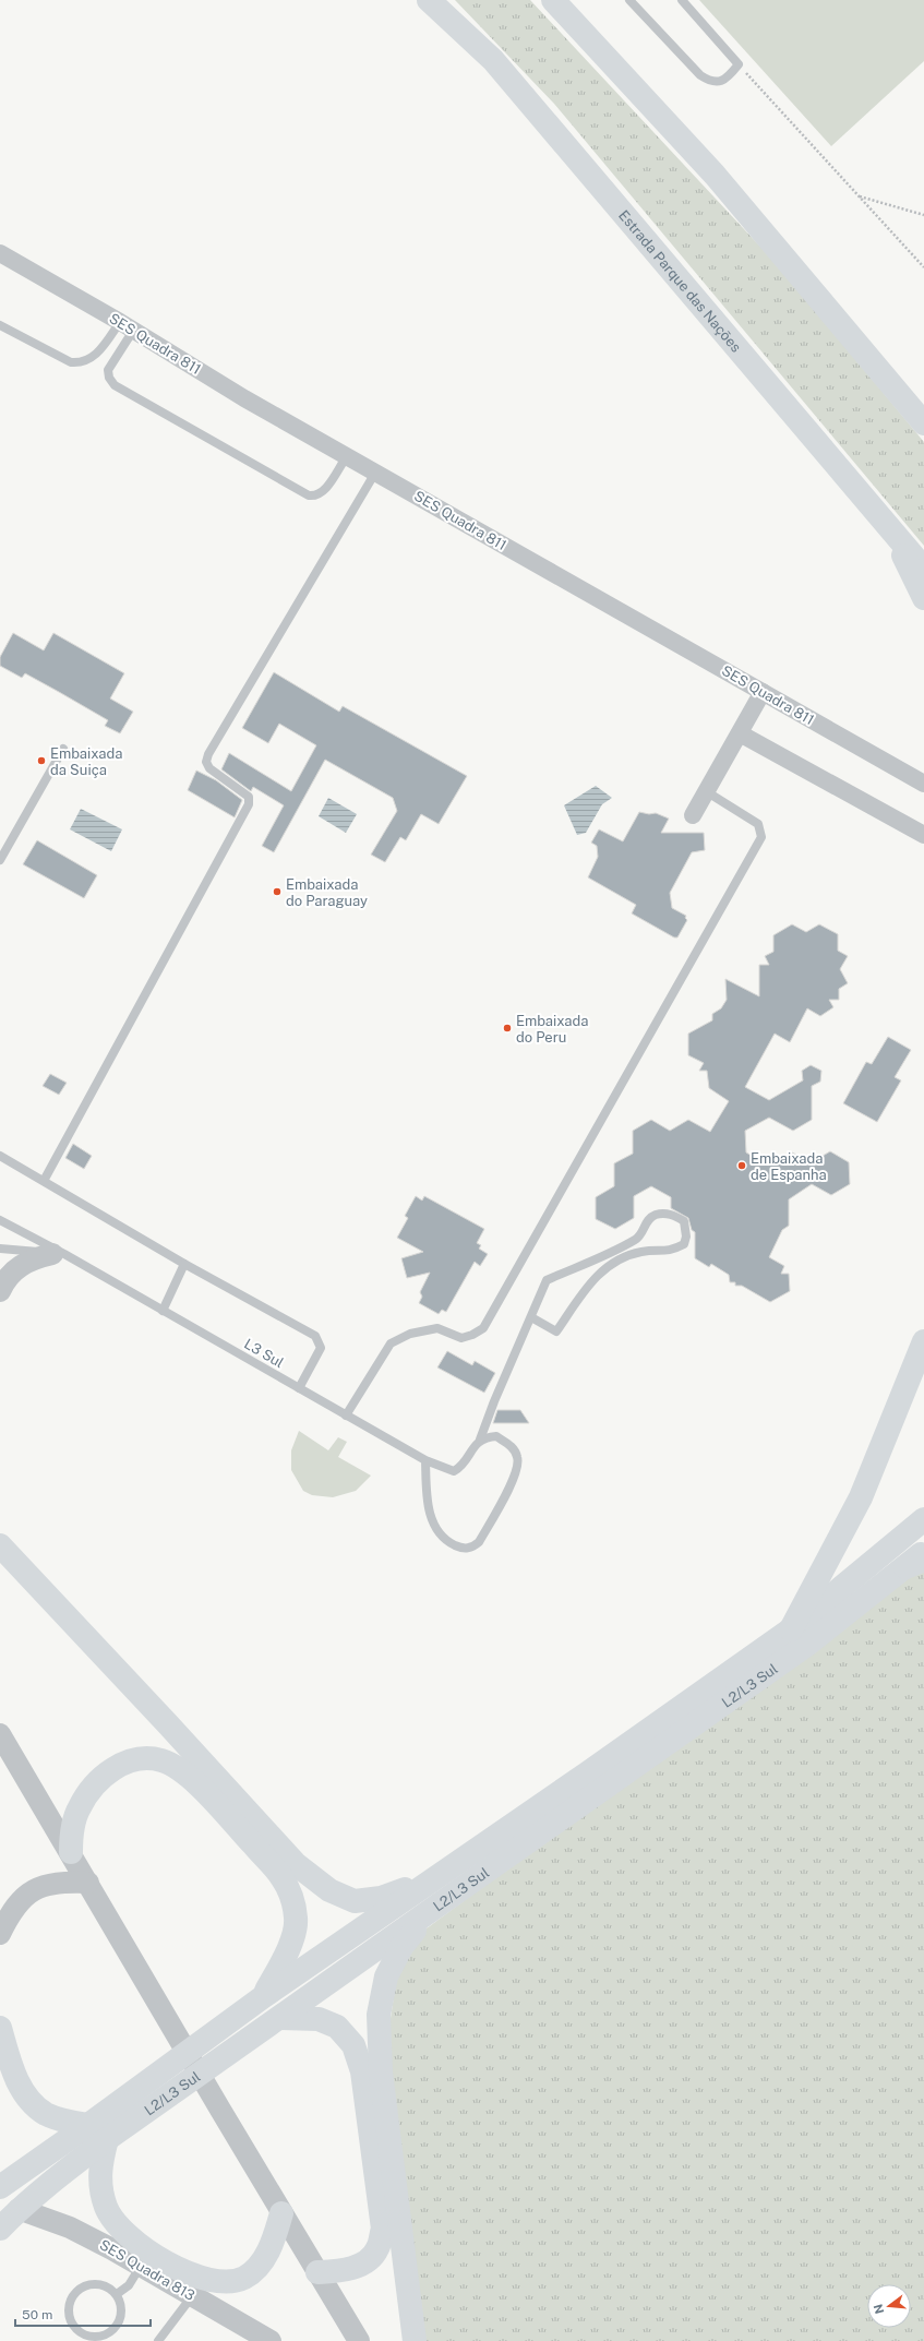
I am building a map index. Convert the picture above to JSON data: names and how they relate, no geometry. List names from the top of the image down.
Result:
{
  "streets": {
    "main road": ["Estrada Parque das Nações", "L2/L3 Sul"],
    "street": ["SES Quadra 811", "SES Quadra 813"],
    "lane": ["L3 Sul"]
  },
  "crossings": [
    ["L2/L3 Sul", "SES Quadra 813"]
  ],
  "places": [
    "Embaixada da Suiça",
    "Embaixada do Paraguay",
    "Embaixada do Peru",
    "Embaixada de Espanha"
  ],
  "scale_bar": "50 m",
  "north": "left"
}
